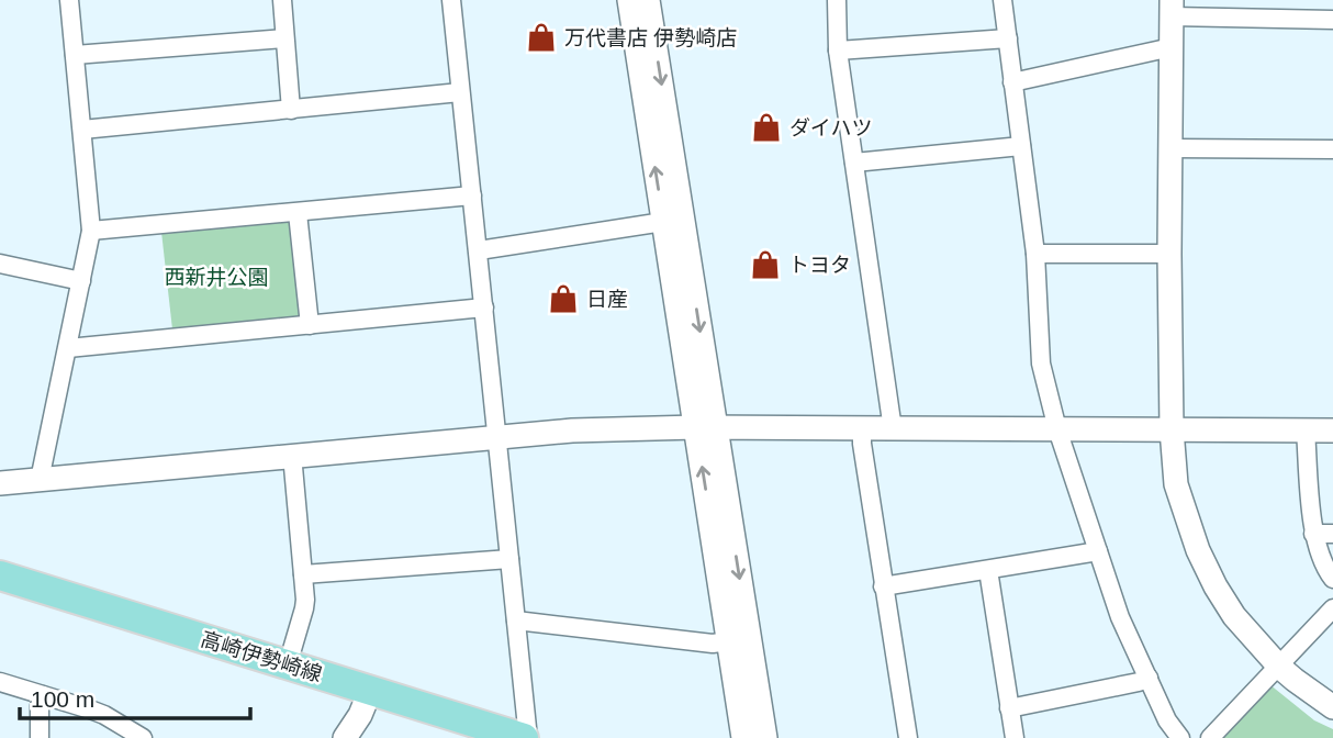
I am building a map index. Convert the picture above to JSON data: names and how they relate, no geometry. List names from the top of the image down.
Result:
{
  "streets": {
    "main road": ["高崎伊勢崎線"]
  },
  "parks": ["西新井公園"],
  "places": {
    "shop": [
      "万代書店 伊勢崎店",
      "ダイハツ",
      "トヨタ",
      "日産"
    ]
  },
  "scale_bar": "100 m"
}
